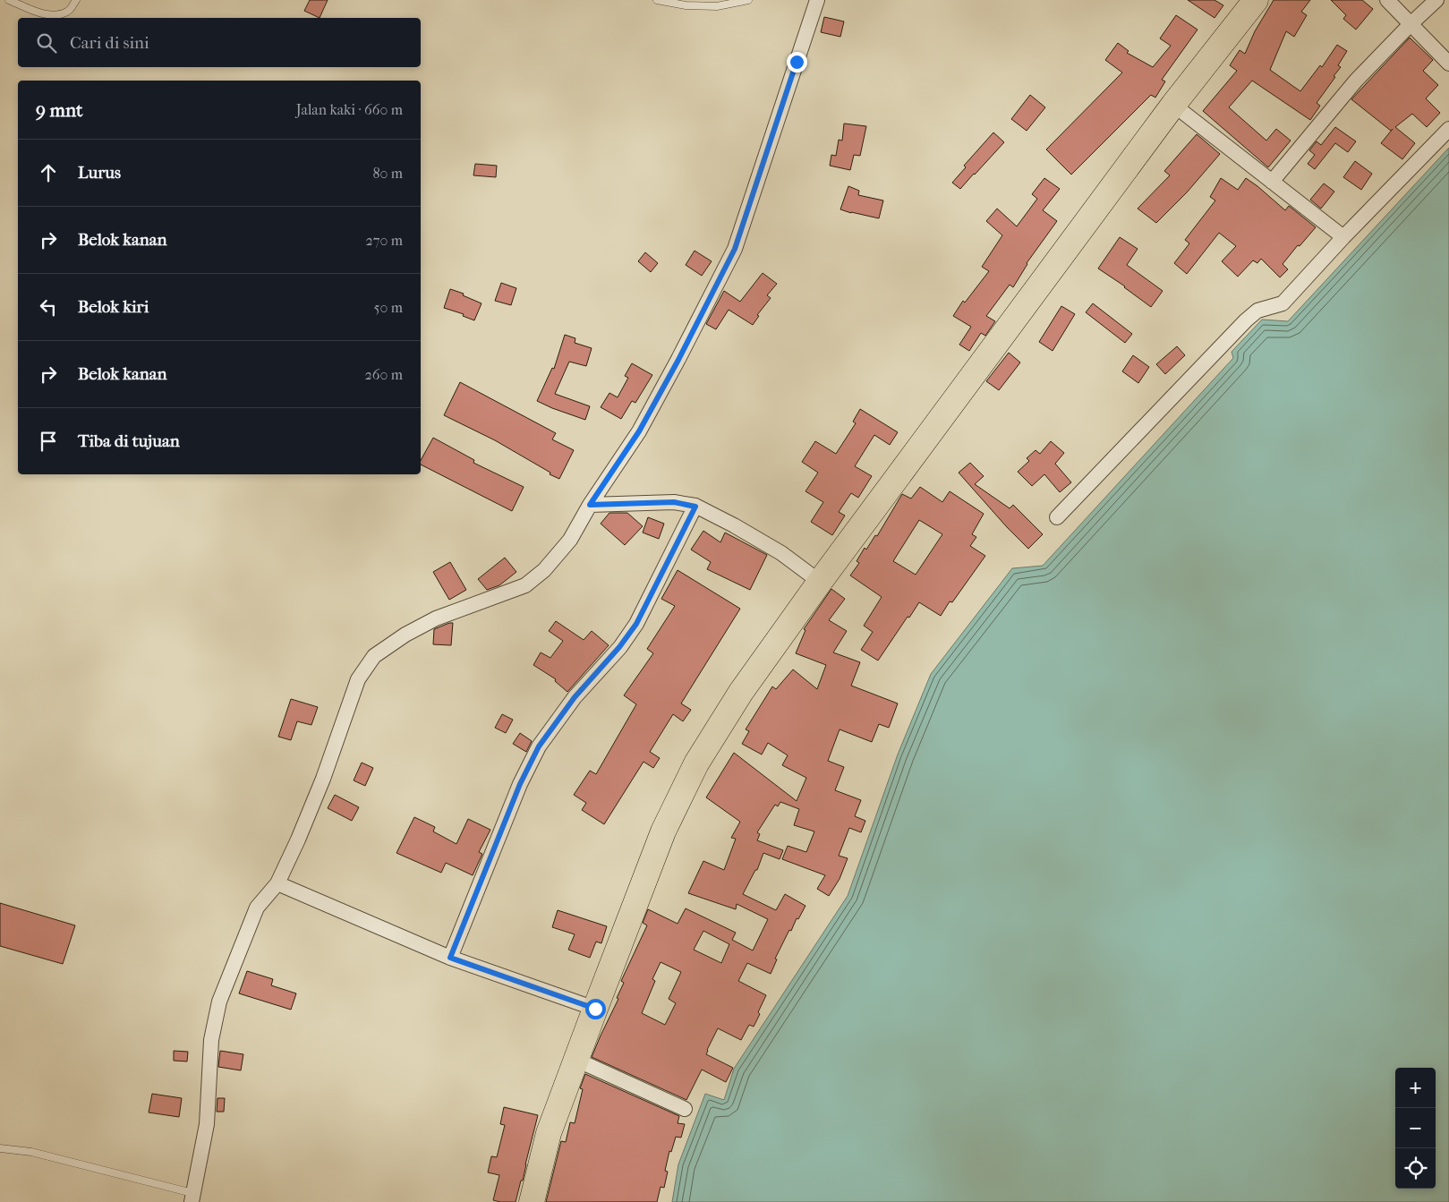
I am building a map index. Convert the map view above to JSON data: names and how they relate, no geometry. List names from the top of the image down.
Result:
{
  "page": {
    "search": "Cari di sini",
    "heading": ["9 mnt", "Jalan kaki · 660 m"],
    "list": [
      ["Lurus", "80 m"],
      ["Belok kanan", "270 m"],
      ["Belok kiri", "50 m"],
      ["Belok kanan", "260 m"],
      "Tiba di tujuan"
    ],
    "map_buttons": ["+", "−"]
  }
}
